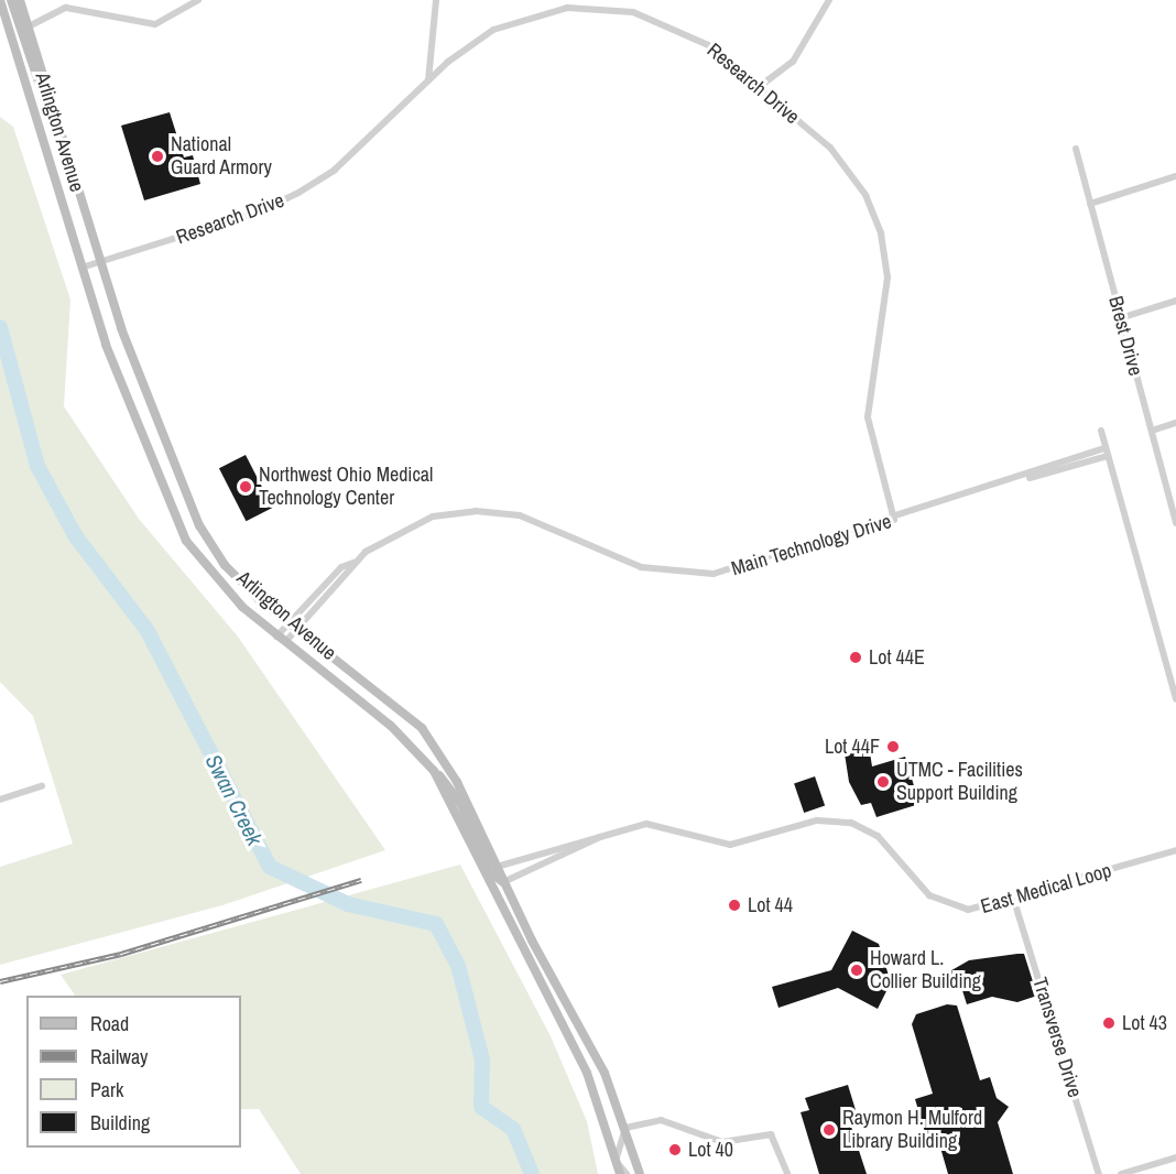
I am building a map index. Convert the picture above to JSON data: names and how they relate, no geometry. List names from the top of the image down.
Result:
{
  "streets": {
    "street": [
      "Research Drive",
      "Arlington Avenue",
      "Brest Drive",
      "Main Technology Drive",
      "East Medical Loop",
      "Transverse Drive"
    ]
  },
  "crossings": [
    ["Research Drive", "Arlington Avenue"],
    ["Research Drive", "Main Technology Drive"],
    ["Arlington Avenue", "Main Technology Drive"],
    ["Arlington Avenue", "East Medical Loop"],
    ["East Medical Loop", "Transverse Drive"]
  ],
  "water": ["Swan Creek"],
  "places": [
    "National Guard Armory",
    "Northwest Ohio Medical Technology Center",
    "Lot 44E",
    "Lot 44F",
    "UTMC - Facilities Support Building",
    "Lot 44",
    "Howard L. Collier Building",
    "Lot 43",
    "Raymon H. Mulford Library Building",
    "Lot 40"
  ],
  "legend": [
    "Road",
    "Railway",
    "Park",
    "Building"
  ]
}
